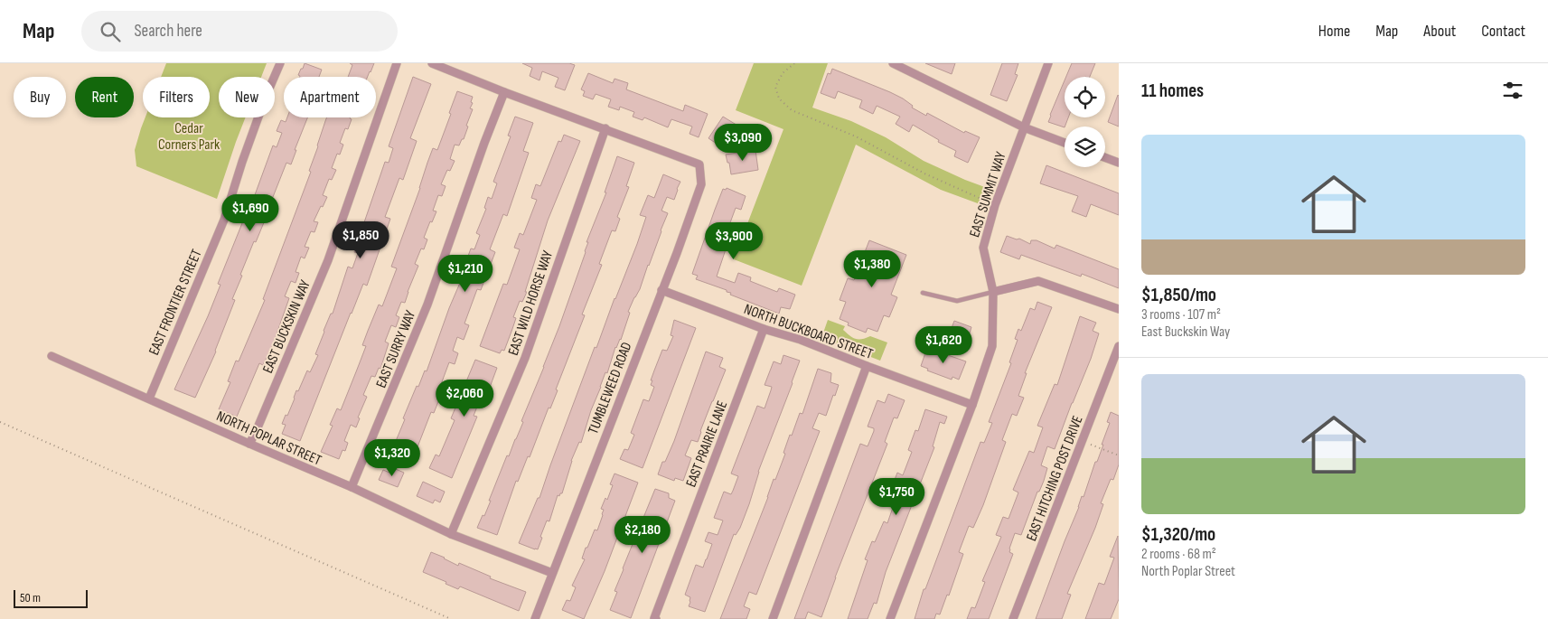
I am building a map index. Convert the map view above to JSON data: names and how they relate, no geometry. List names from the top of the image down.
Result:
{
  "streets": {
    "street": [
      "EAST SUMMIT WAY",
      "EAST FRONTIER STREET",
      "EAST WILD HORSE WAY",
      "EAST BUCKSKIN WAY",
      "NORTH BUCKBOARD STREET",
      "EAST SURRY WAY",
      "TUMBLEWEED ROAD",
      "NORTH POPLAR STREET",
      "EAST PRAIRIE LANE",
      "EAST HITCHING POST DRIVE"
    ]
  },
  "crossings": [
    ["EAST SUMMIT WAY", "NORTH BUCKBOARD STREET"],
    ["EAST FRONTIER STREET", "NORTH POPLAR STREET"],
    ["EAST WILD HORSE WAY", "TUMBLEWEED ROAD"],
    ["EAST WILD HORSE WAY", "NORTH POPLAR STREET"],
    ["EAST BUCKSKIN WAY", "NORTH POPLAR STREET"],
    ["NORTH BUCKBOARD STREET", "TUMBLEWEED ROAD"],
    ["NORTH BUCKBOARD STREET", "EAST PRAIRIE LANE"],
    ["EAST SURRY WAY", "NORTH POPLAR STREET"],
    ["TUMBLEWEED ROAD", "NORTH POPLAR STREET"]
  ],
  "parks": ["Cedar Corners Park"],
  "scale_bar": "50 m",
  "page": {
    "header": "Map",
    "search": "Search here",
    "nav": [
      "Home",
      "Map",
      "About",
      "Contact"
    ],
    "heading": "11 homes",
    "chip": [
      "Buy",
      "Rent",
      "Filters",
      "New",
      "Apartment"
    ],
    "list": [
      {
        "name": "$1,850/mo",
        "note": "3 rooms · 107 m² · East Buckskin Way"
      },
      {
        "name": "$1,320/mo",
        "note": "2 rooms · 68 m² · North Poplar Street"
      }
    ],
    "price": [
      "$3,090",
      "$1,690",
      "$1,850",
      "$3,900",
      "$1,380",
      "$1,210",
      "$1,620",
      "$2,060",
      "$1,320",
      "$1,750",
      "$2,180"
    ],
    "scale": "50 m"
  }
}
